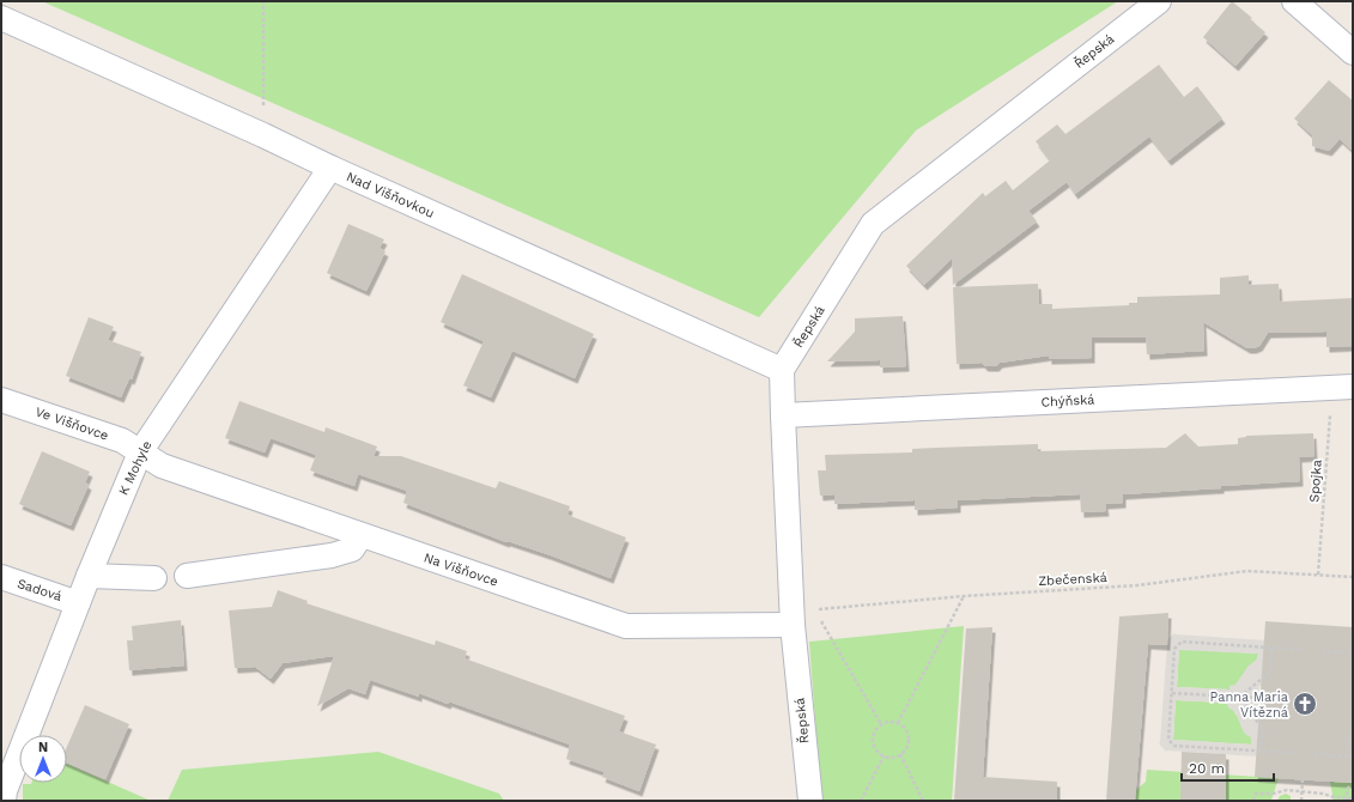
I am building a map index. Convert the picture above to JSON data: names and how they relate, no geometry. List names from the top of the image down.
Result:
{
  "streets": {
    "street": [
      "Řepská",
      "Nad Višňovkou",
      "Chýňská",
      "Ve Višňovce",
      "K Mohyle",
      "Na Višňovce",
      "Sadová"
    ],
    "path": ["Spojka", "Zbečenská"]
  },
  "crossings": [
    ["Řepská", "Nad Višňovkou"],
    ["Řepská", "Chýňská"],
    ["Řepská", "Na Višňovce"],
    ["Řepská", "Zbečenská"],
    ["Nad Višňovkou", "K Mohyle"],
    ["Chýňská", "Spojka"],
    ["Ve Višňovce", "K Mohyle"],
    ["Ve Višňovce", "Na Višňovce"],
    ["K Mohyle", "Na Višňovce"],
    ["K Mohyle", "Sadová"],
    ["Spojka", "Zbečenská"],
    ["Na Višňovce", "Zbečenská"]
  ],
  "places": {
    "church": ["Panna Maria Vítězná"]
  },
  "scale_bar": "20 m",
  "north": "top"
}
